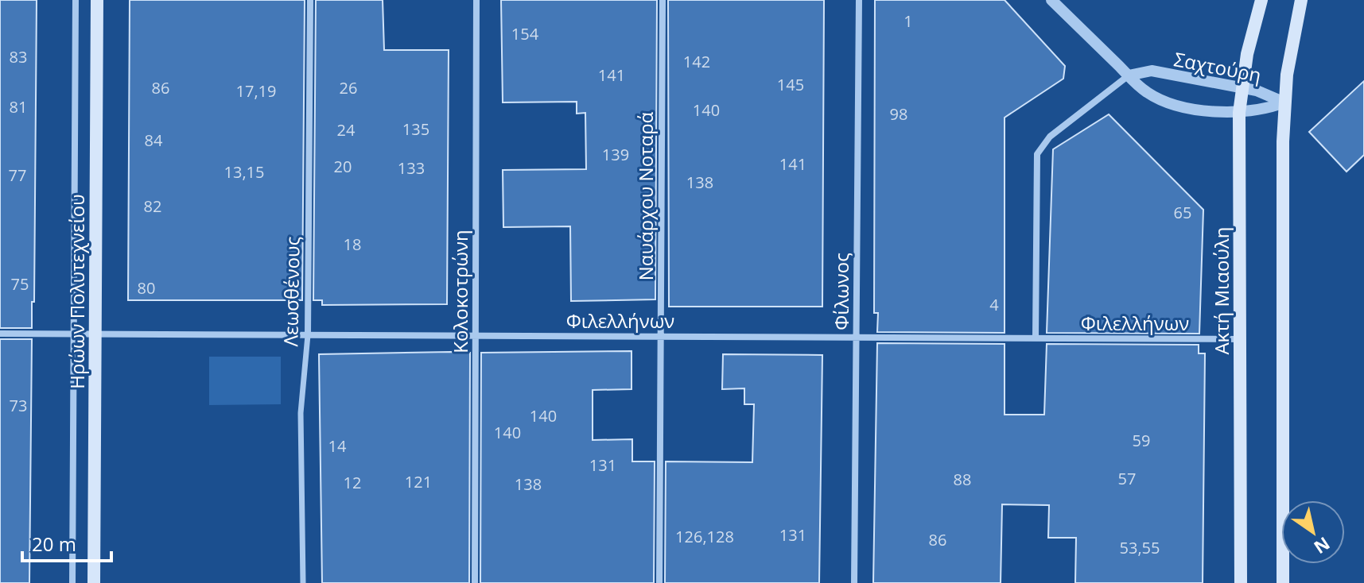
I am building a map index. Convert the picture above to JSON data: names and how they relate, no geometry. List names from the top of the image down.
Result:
{
  "streets": {
    "main road": ["Ακτή Μιαούλη", "Ηρώων Πολυτεχνείου"],
    "street": [
      "Σαχτούρη",
      "Ναυάρχου Νοταρά",
      "Λεωσθένους",
      "Κολοκοτρώνη",
      "Φίλωνος",
      "Φιλελλήνων"
    ]
  },
  "crossings": [
    ["Σαχτούρη", "Ακτή Μιαούλη"],
    ["Ναυάρχου Νοταρά", "Φιλελλήνων"],
    ["Ακτή Μιαούλη", "Φιλελλήνων"],
    ["Ηρώων Πολυτεχνείου", "Φιλελλήνων"],
    ["Λεωσθένους", "Φιλελλήνων"],
    ["Κολοκοτρώνη", "Φιλελλήνων"],
    ["Φίλωνος", "Φιλελλήνων"]
  ],
  "house_numbers": [
    "1",
    "154",
    "83",
    "142",
    "141",
    "145",
    "86",
    "26",
    "17,19",
    "81",
    "140",
    "98",
    "135",
    "24",
    "84",
    "139",
    "141",
    "20",
    "133",
    "13,15",
    "77",
    "138",
    "82",
    "65",
    "18",
    "75",
    "80",
    "4",
    "73",
    "140",
    "140",
    "59",
    "14",
    "131",
    "57",
    "88",
    "121",
    "12",
    "138",
    "131",
    "126,128",
    "86",
    "53,55"
  ],
  "scale_bar": "20 m",
  "north": "bottom right"
}
